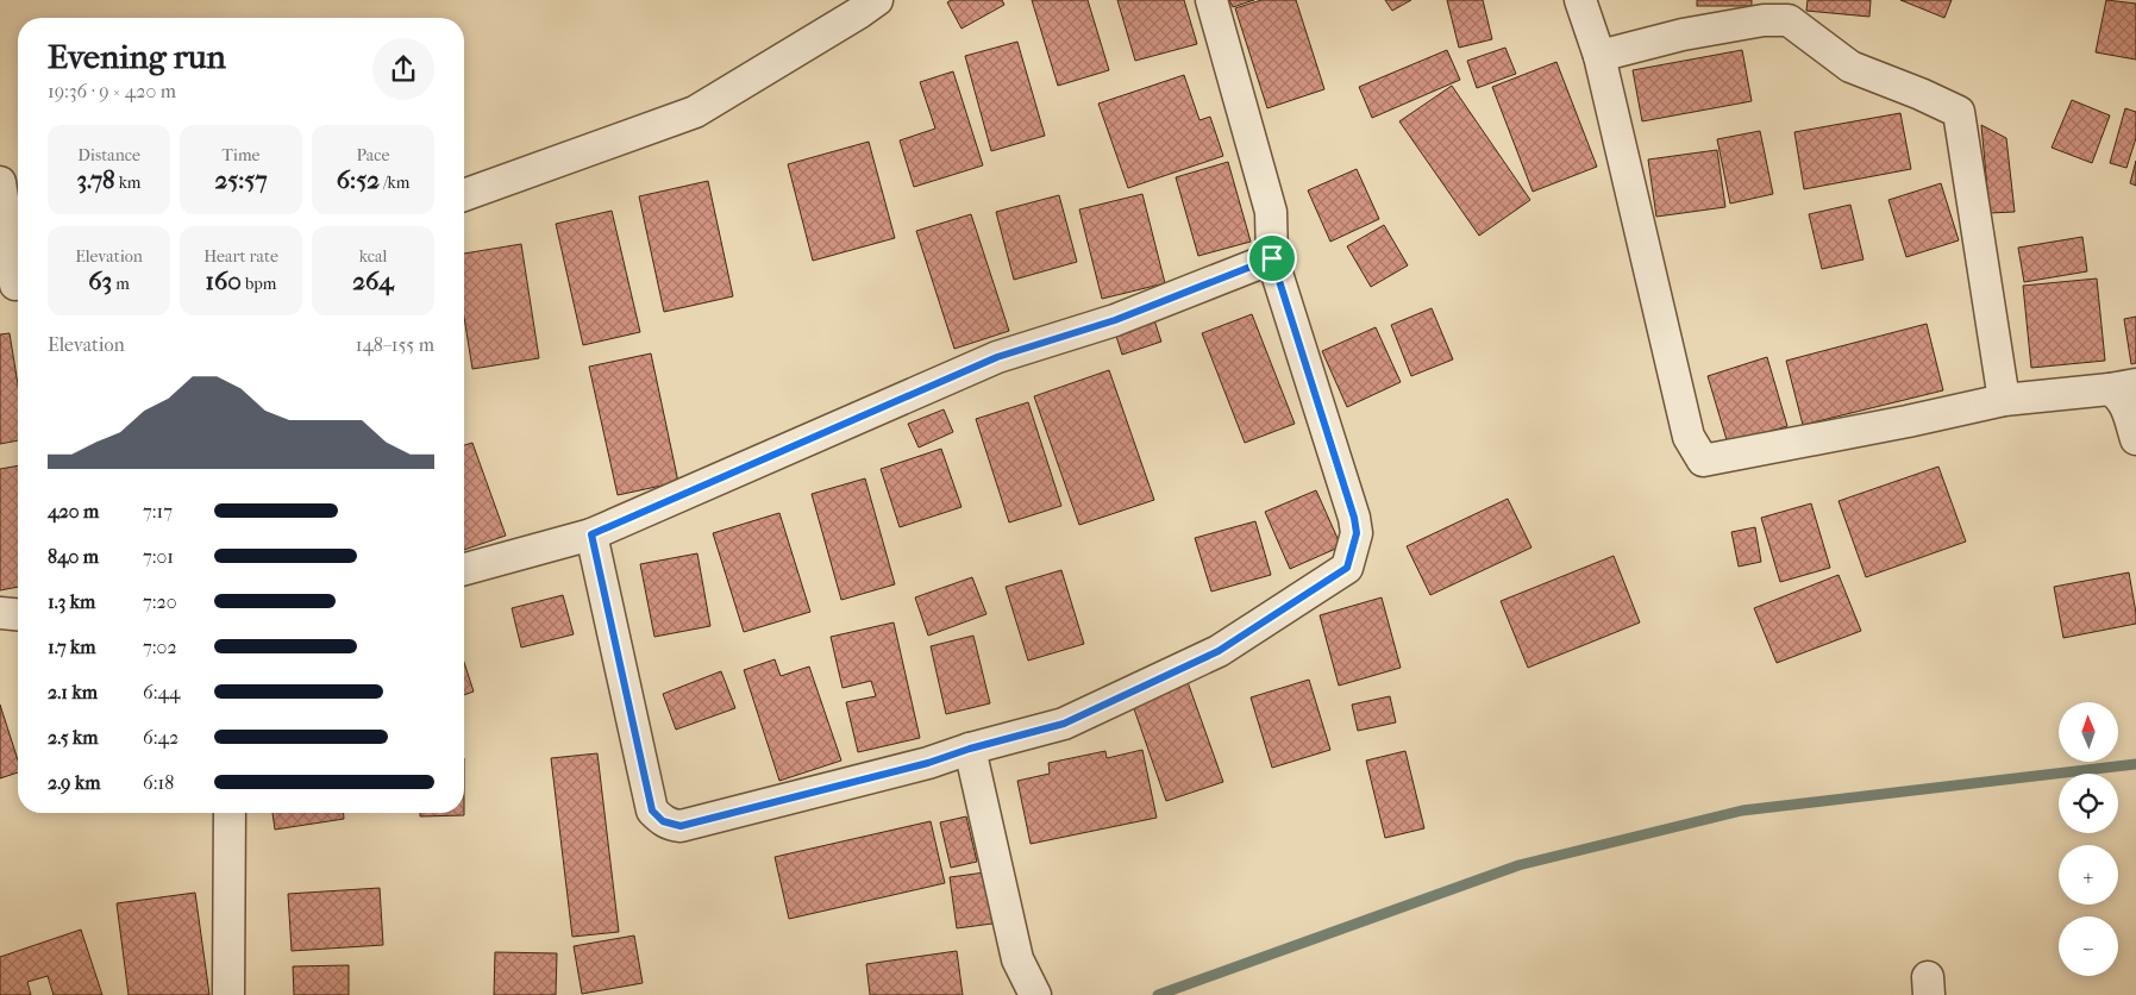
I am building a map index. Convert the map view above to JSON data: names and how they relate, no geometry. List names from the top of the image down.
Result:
{
  "north": "top",
  "page": {
    "heading": ["Evening run", "19:36 · 9 × 420 m"],
    "stats": [
      ["Distance", "3.78 km"],
      ["Time", "25:57"],
      ["Pace", "6:52 /km"],
      ["Elevation", "63 m"],
      ["Heart rate", "160 bpm"],
      ["kcal", "264"]
    ],
    "chart": ["Elevation", "148–155 m"],
    "list": [
      {
        "name": "420 m",
        "note": "7:17"
      },
      {
        "name": "840 m",
        "note": "7:01"
      },
      {
        "name": "1.3 km",
        "note": "7:20"
      },
      {
        "name": "1.7 km",
        "note": "7:02"
      },
      {
        "name": "2.1 km",
        "note": "6:44"
      },
      {
        "name": "2.5 km",
        "note": "6:42"
      },
      {
        "name": "2.9 km",
        "note": "6:18"
      }
    ],
    "map_buttons": ["+", "−"]
  }
}
